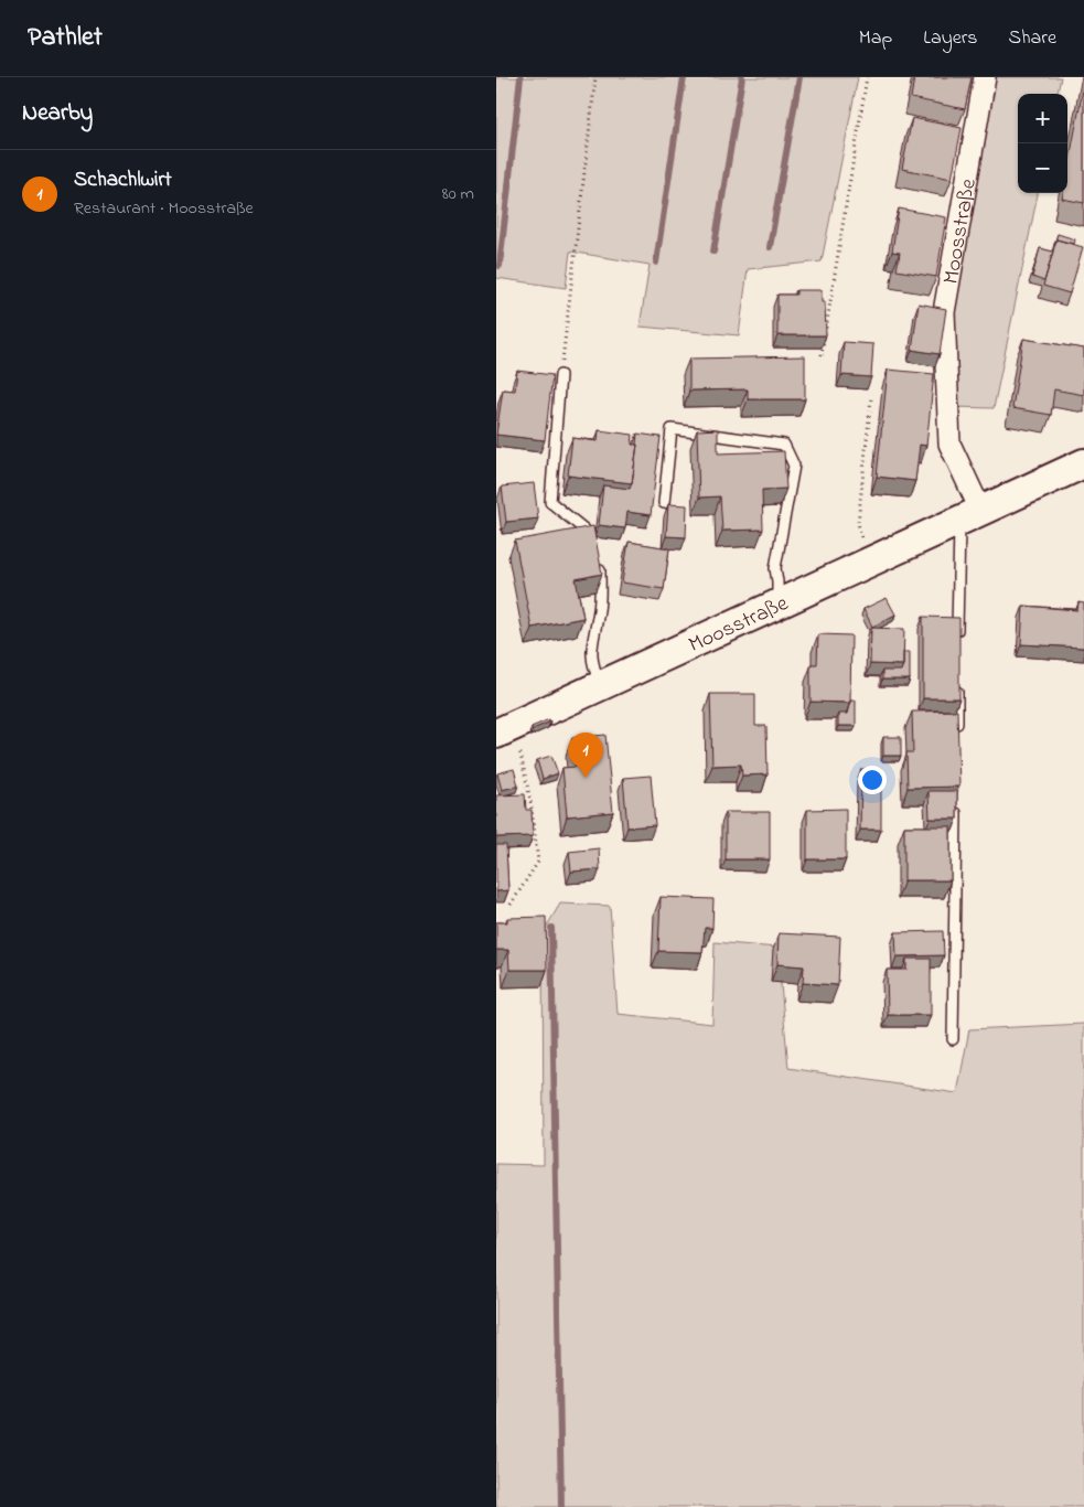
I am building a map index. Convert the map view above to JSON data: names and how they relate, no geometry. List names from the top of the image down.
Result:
{
  "streets": {
    "street": ["Moosstraße"]
  },
  "page": {
    "header": "Pathlet",
    "nav": ["Map", "Layers", "Share"],
    "heading": "Nearby",
    "map_buttons": ["+", "−"],
    "list": [
      {
        "mark": "1",
        "name": "Schachlwirt",
        "note": "Restaurant · Moosstraße",
        "value": "80 m"
      }
    ],
    "pins": "1"
  }
}
